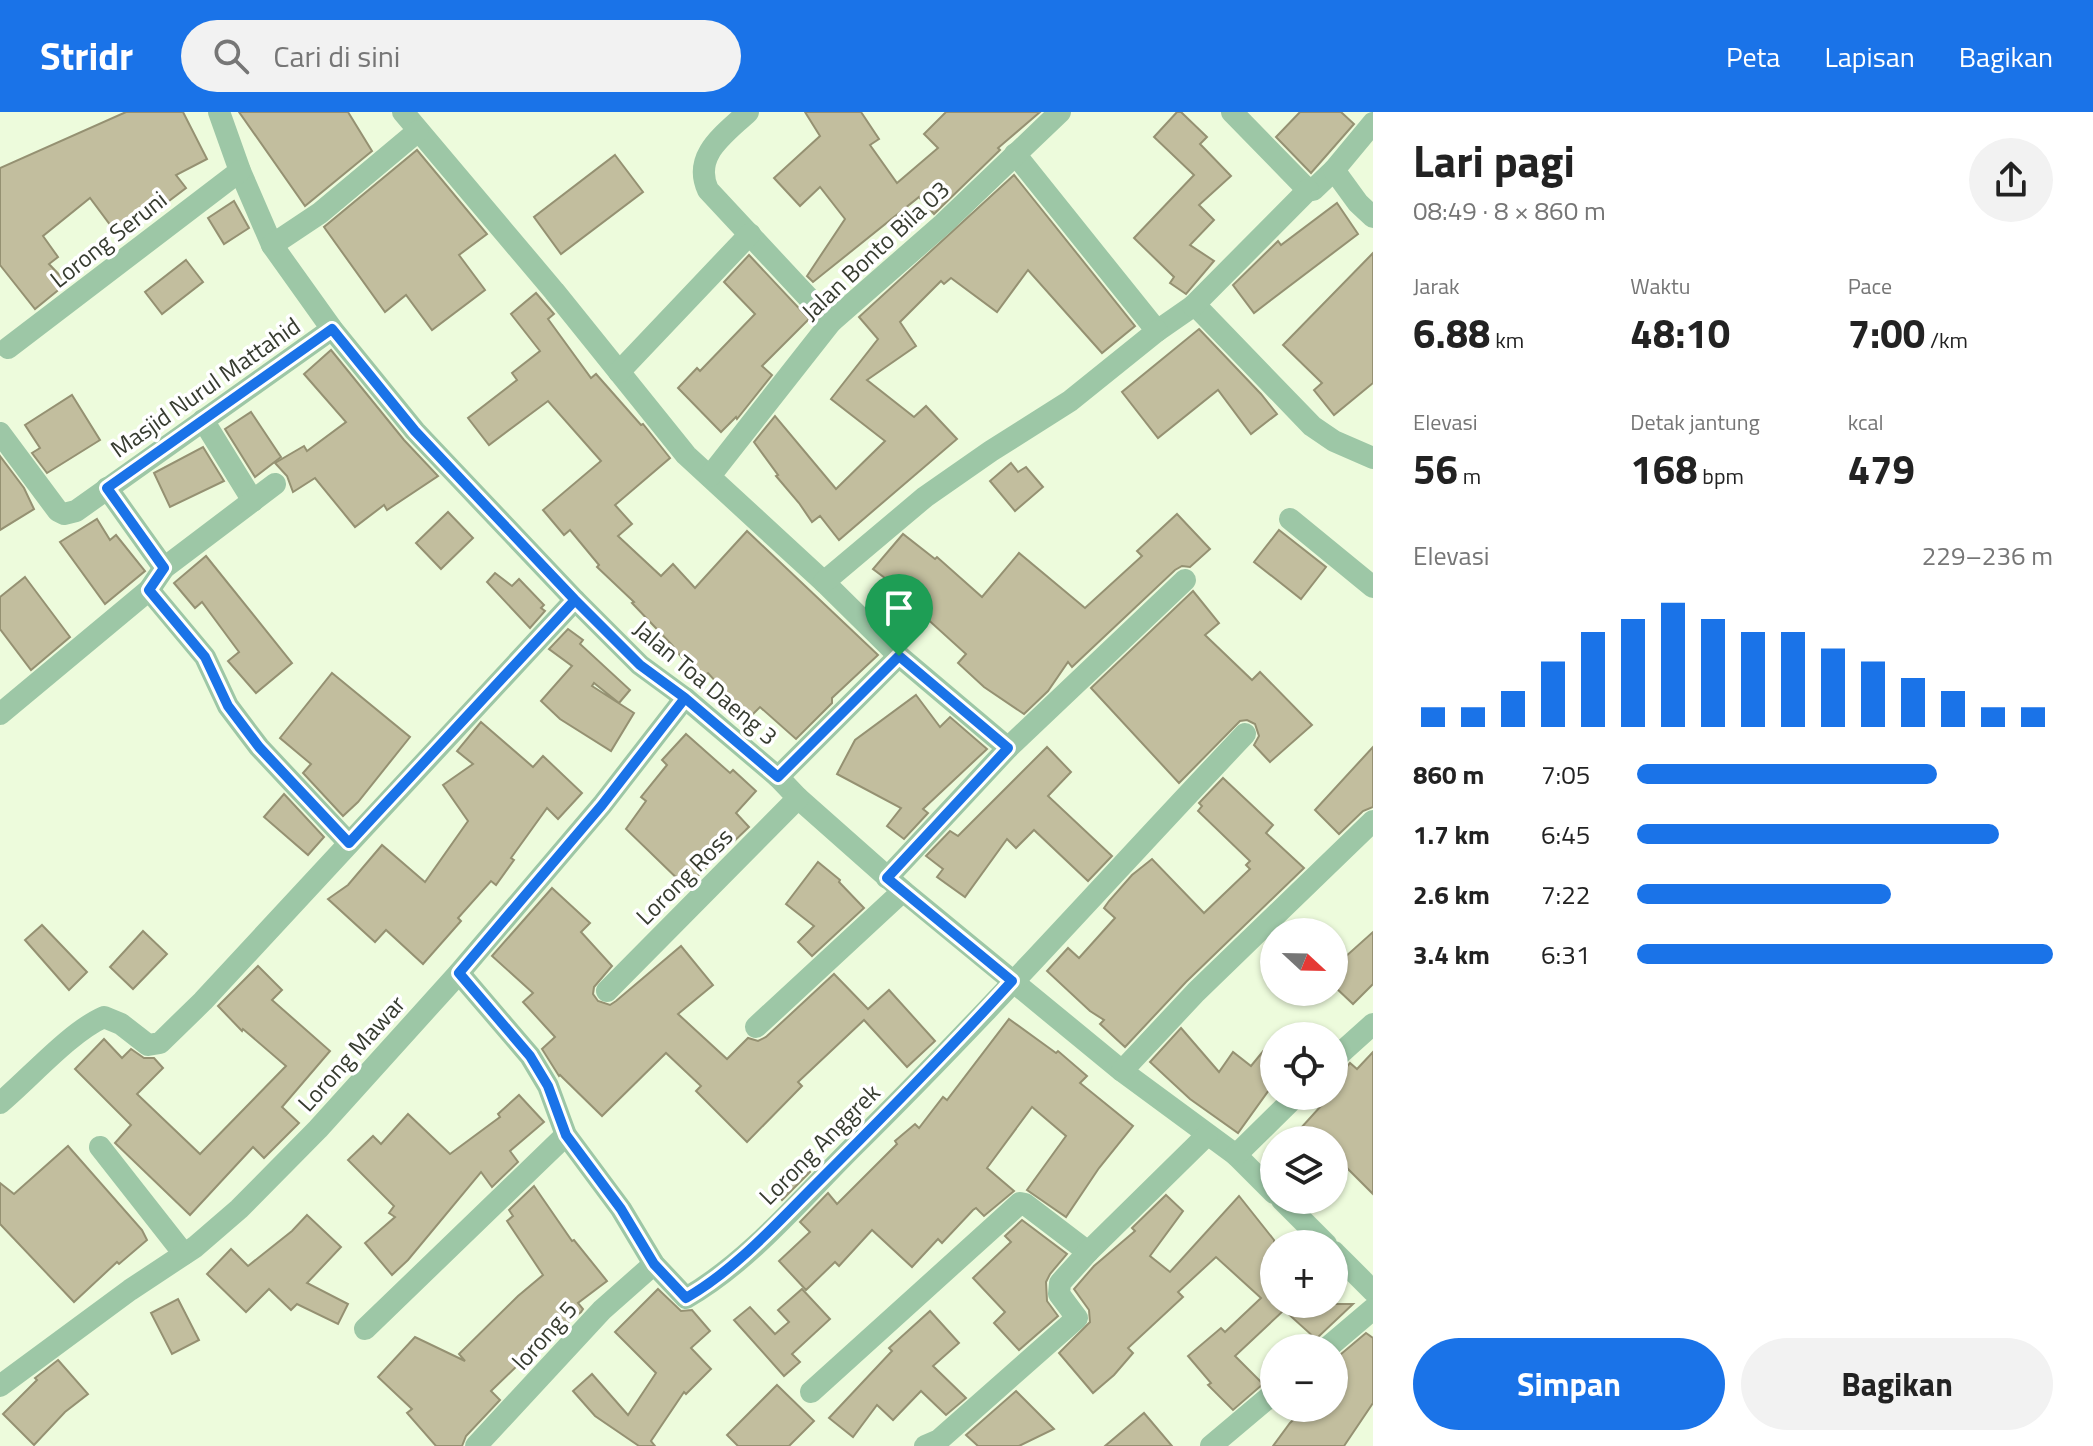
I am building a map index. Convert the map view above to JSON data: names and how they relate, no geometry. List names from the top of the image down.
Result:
{
  "streets": {
    "street": [
      "Lorong Seruni",
      "Jalan Bonto Bila 03",
      "Masjid Nurul Mattahid",
      "Jalan Toa Daeng 3",
      "Lorong Ross",
      "Lorong Mawar",
      "Lorong Anggrek",
      "lorong 5"
    ]
  },
  "crossings": [
    ["Lorong Seruni", "Jalan Toa Daeng 3"],
    ["Masjid Nurul Mattahid", "Jalan Toa Daeng 3"],
    ["Jalan Toa Daeng 3", "Lorong Ross"],
    ["Jalan Toa Daeng 3", "Lorong Mawar"],
    ["Jalan Toa Daeng 3", "Lorong Anggrek"],
    ["Lorong Anggrek", "lorong 5"]
  ],
  "north": "right",
  "page": {
    "header": "Stridr",
    "search": "Cari di sini",
    "nav": ["Peta", "Lapisan", "Bagikan"],
    "heading": ["Lari pagi", "08:49 · 8 × 860 m"],
    "stats": [
      ["Jarak", "6.88 km"],
      ["Waktu", "48:10"],
      ["Pace", "7:00 /km"],
      ["Elevasi", "56 m"],
      ["Detak jantung", "168 bpm"],
      ["kcal", "479"]
    ],
    "chart": ["Elevasi", "229–236 m"],
    "list": [
      {
        "name": "860 m",
        "note": "7:05"
      },
      {
        "name": "1.7 km",
        "note": "6:45"
      },
      {
        "name": "2.6 km",
        "note": "7:22"
      },
      {
        "name": "3.4 km",
        "note": "6:31"
      }
    ],
    "map_buttons": ["+", "−"],
    "buttons": ["Simpan", "Bagikan"]
  }
}
